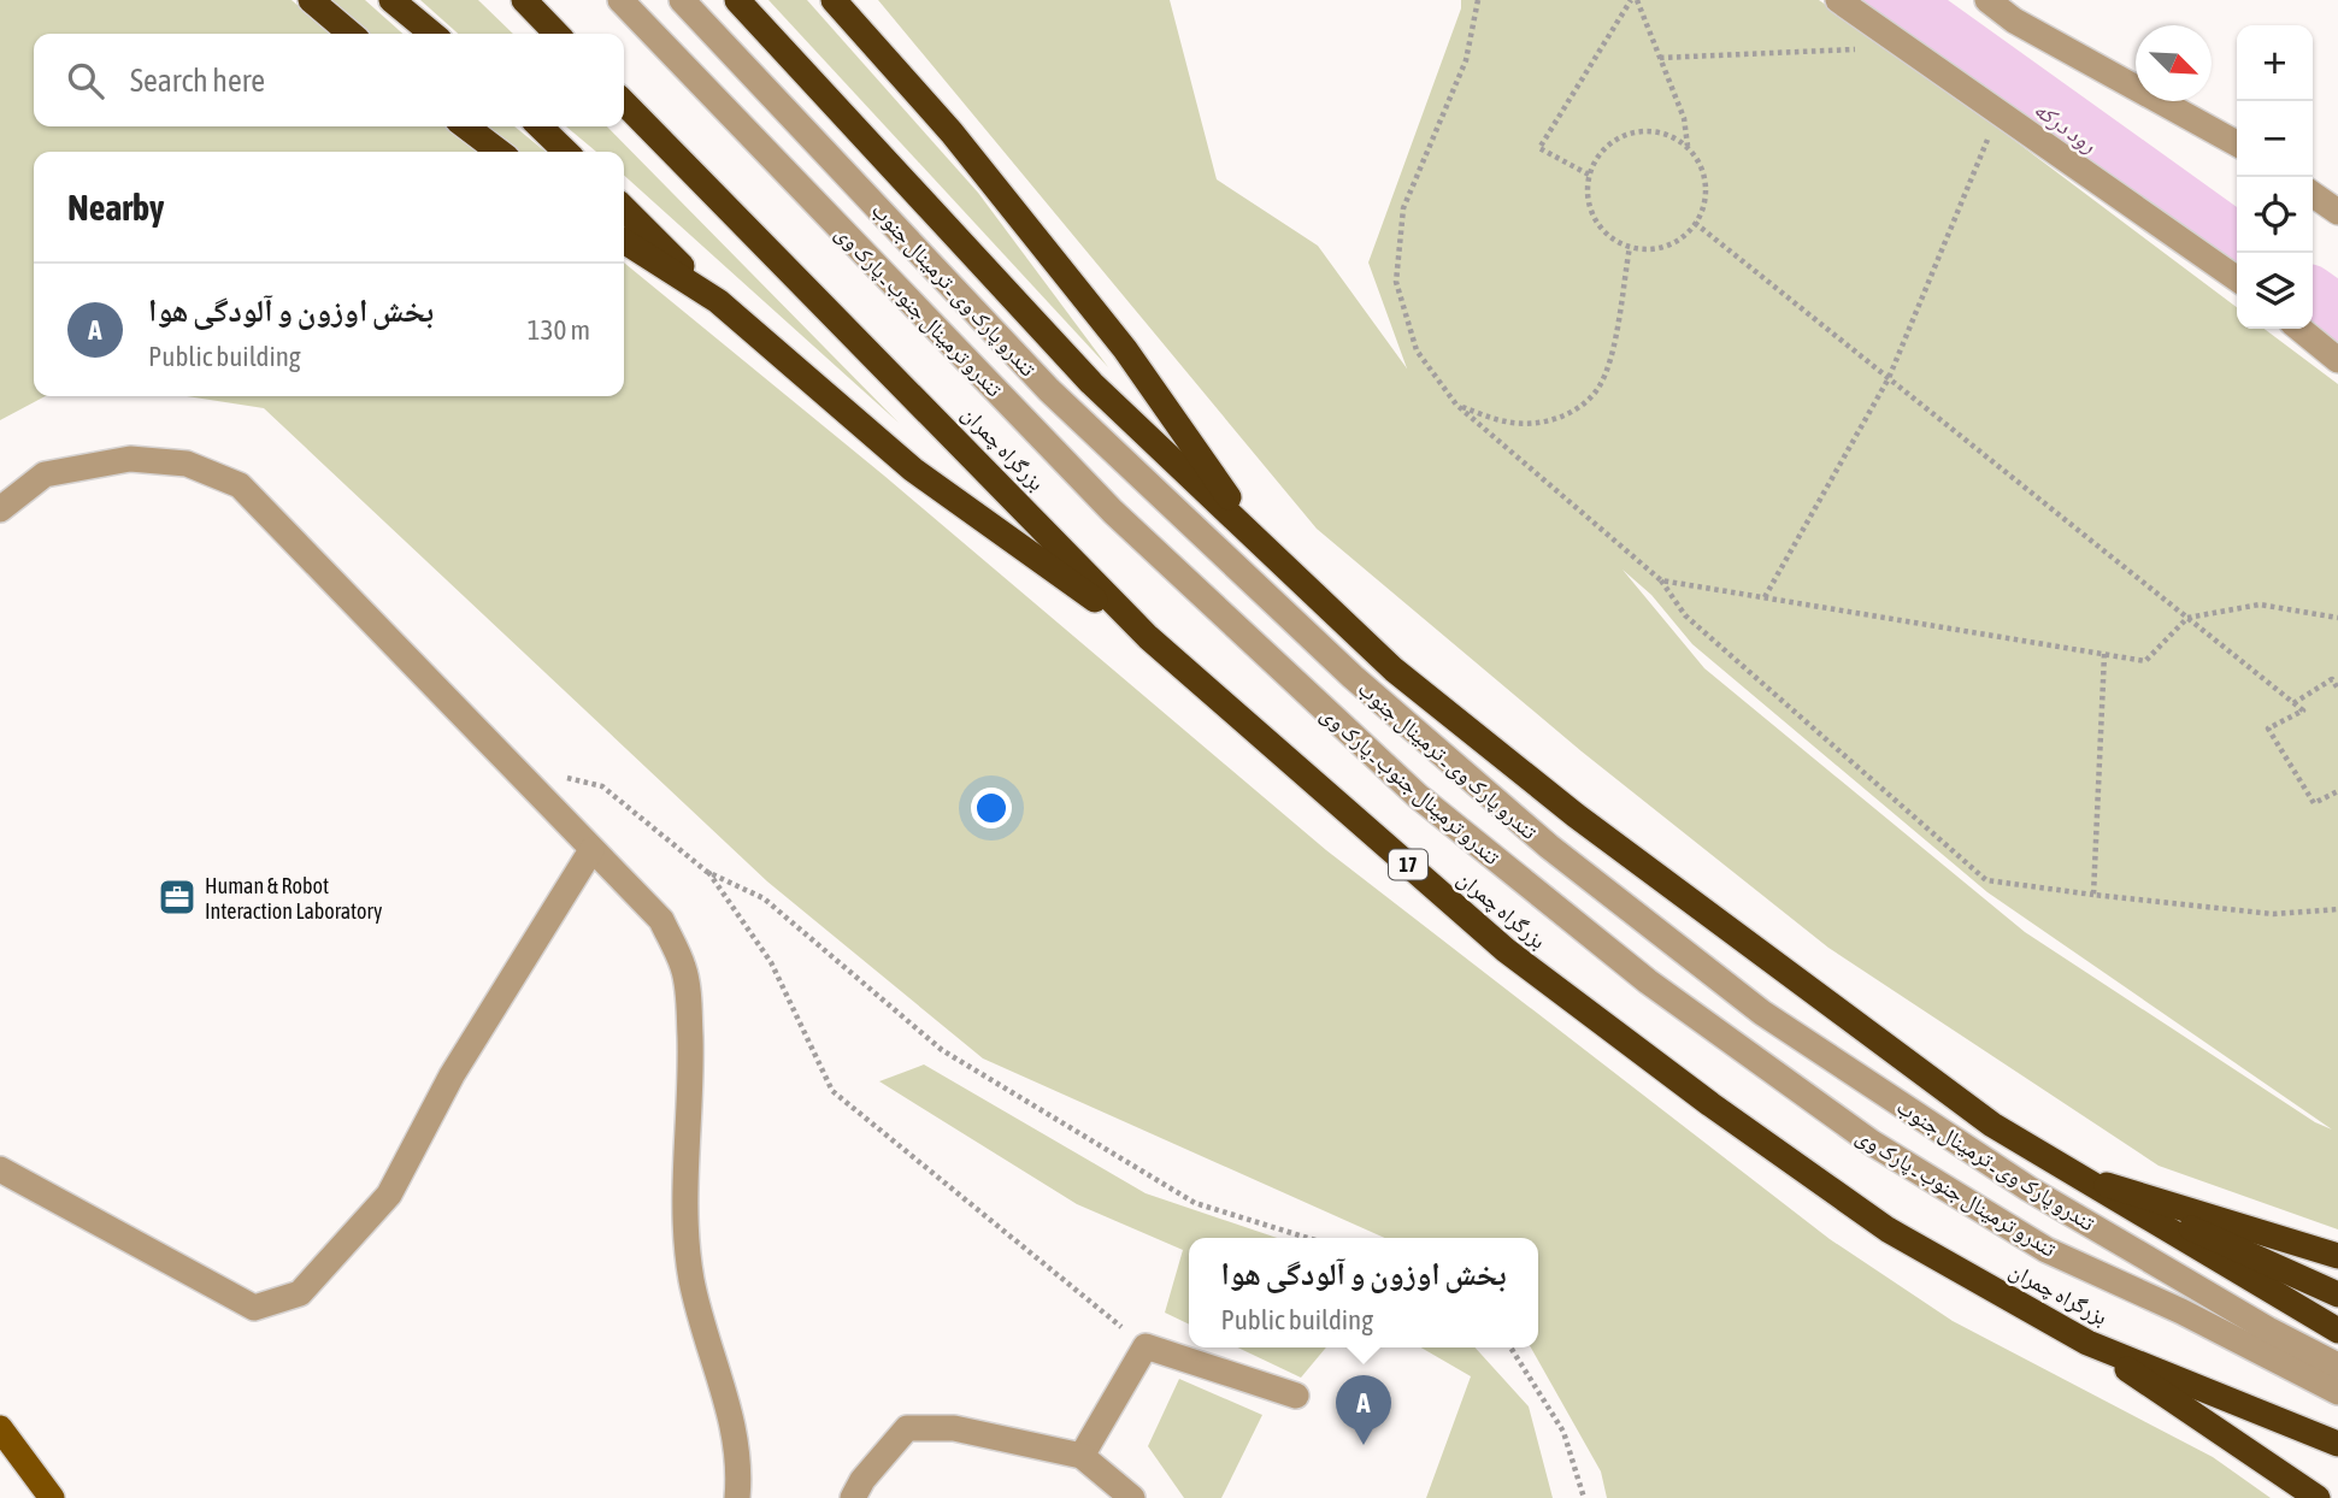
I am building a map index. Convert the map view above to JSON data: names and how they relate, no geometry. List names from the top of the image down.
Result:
{
  "streets": {
    "highway": ["بزرگراه چمران", "17"],
    "street": ["تندرو پارک وی ـ ترمینال جنوب", "تندرو ترمینال جنوب ـ پارک وی"]
  },
  "water": ["رود درکه"],
  "places": {
    "office": ["Human & Robot Interaction Laboratory"]
  },
  "north": "bottom right",
  "page": {
    "map_buttons": ["+", "−"],
    "search": "Search here",
    "heading": "Nearby",
    "list": [
      {
        "mark": "A",
        "name": "بخش اوزون و آلودگی هوا",
        "note": "Public building",
        "value": "130 m"
      }
    ],
    "popup": ["بخش اوزون و آلودگی هوا", "Public building"],
    "pins": "A"
  }
}
